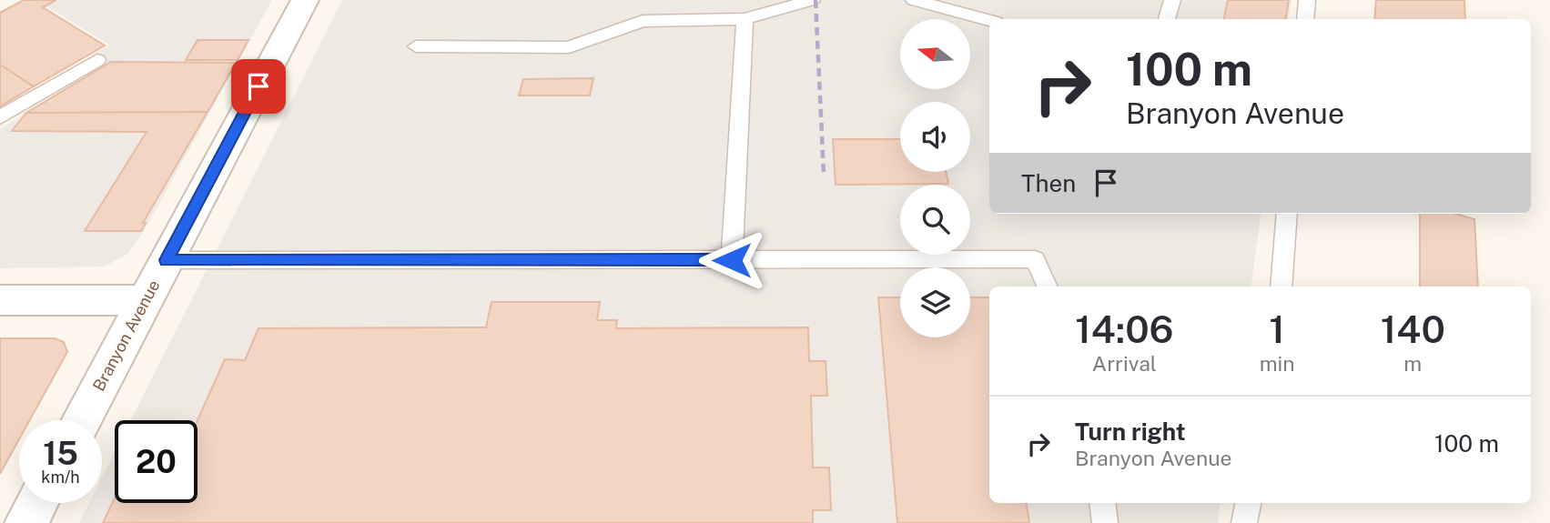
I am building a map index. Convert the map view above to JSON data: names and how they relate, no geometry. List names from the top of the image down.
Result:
{
  "streets": {
    "street": ["Branyon Avenue"]
  },
  "north": "left",
  "page": {
    "turn": ["100 m", "Branyon Avenue"],
    "then": "Then",
    "eta": [
      "14:06",
      "Arrival",
      "1",
      "min",
      "140",
      "m"
    ],
    "list": [
      {
        "name": "Turn right",
        "note": "Branyon Avenue",
        "value": "100 m"
      }
    ],
    "speed": "15 km/h",
    "limit": "20"
  }
}
